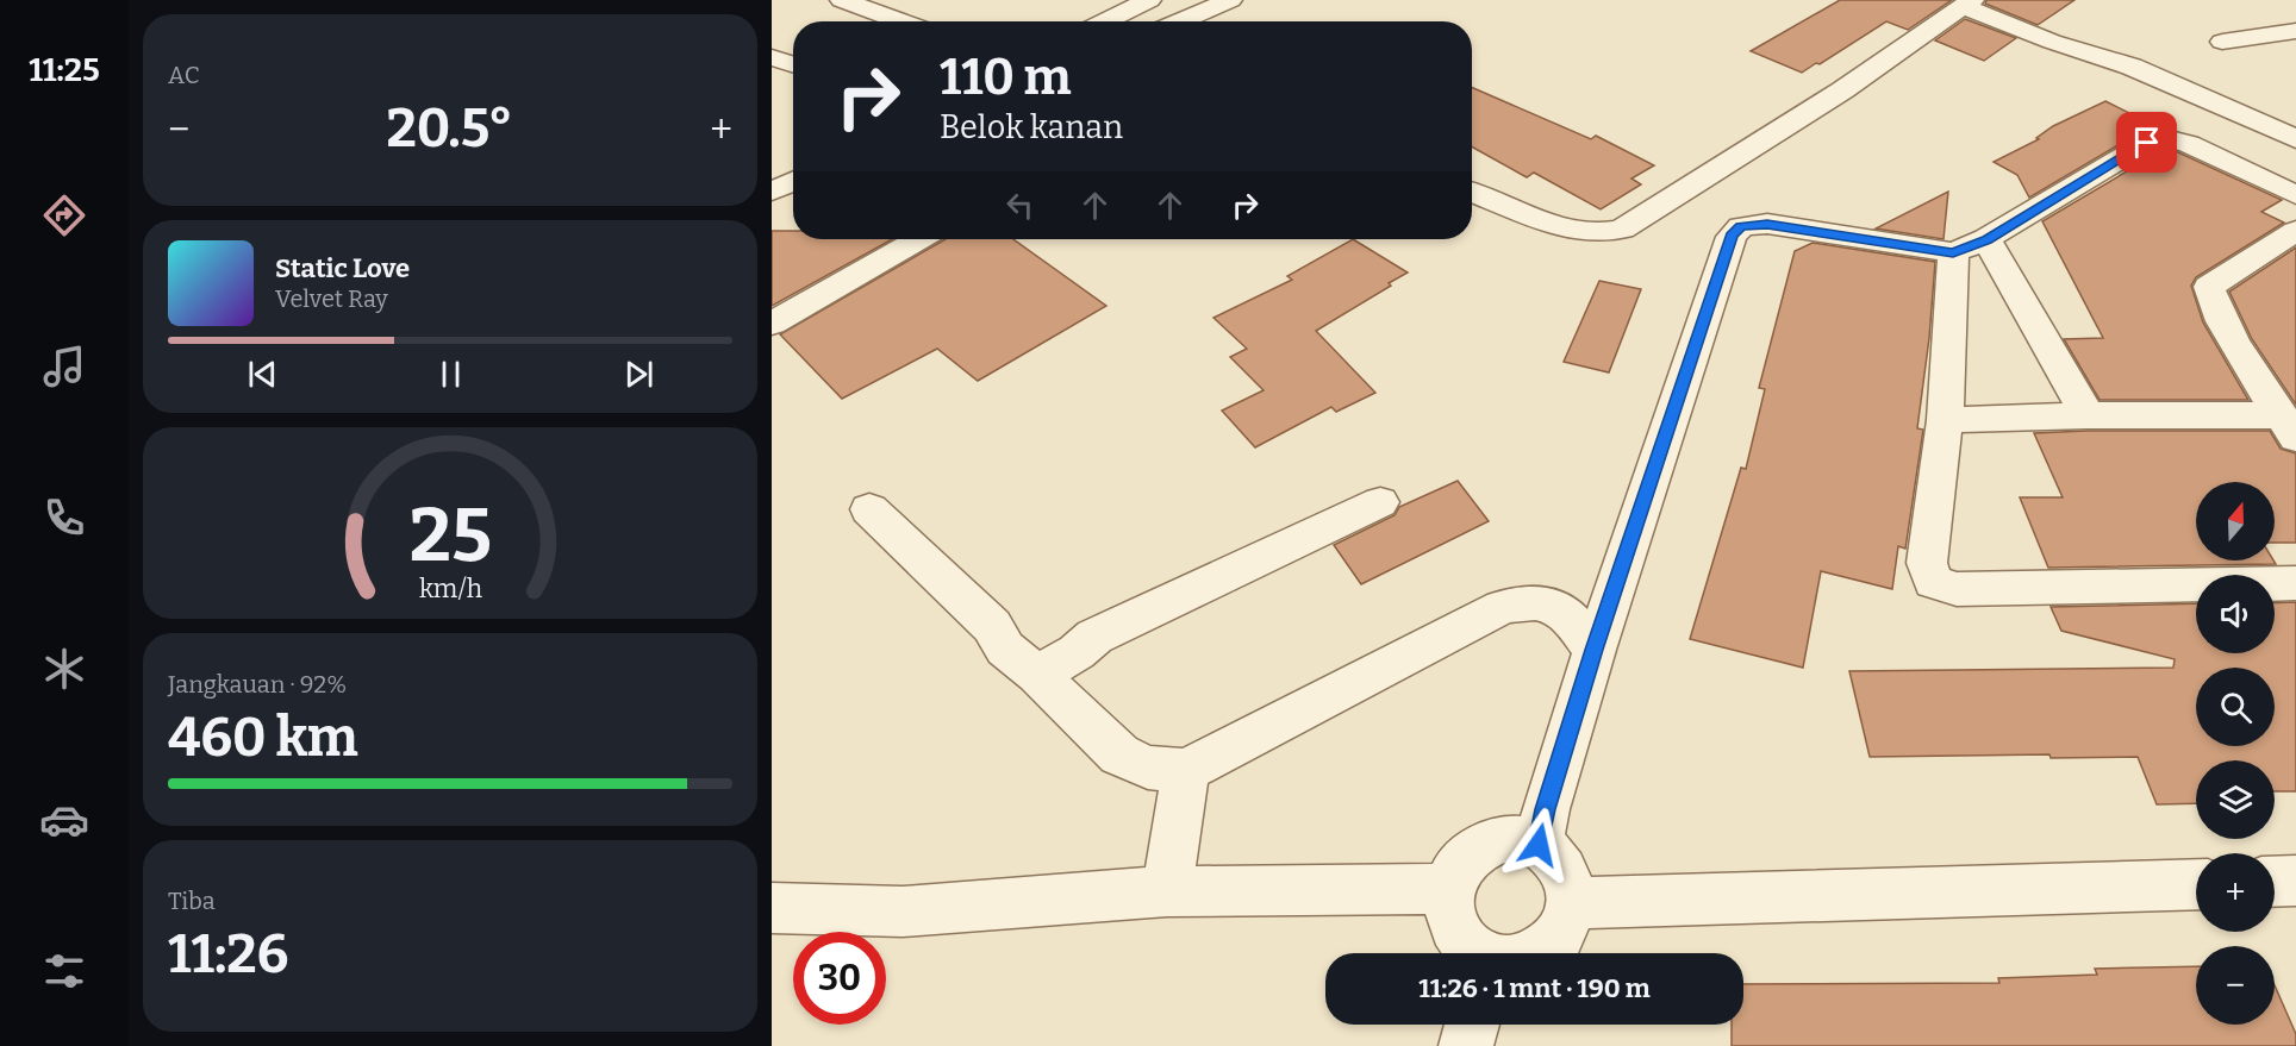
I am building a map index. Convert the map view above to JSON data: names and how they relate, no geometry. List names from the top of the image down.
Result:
{
  "north": "top",
  "page": {
    "tabs": "11:25",
    "tile": [
      "AC",
      ["Jangkauan · 92%", "460 km"],
      ["Tiba", "11:26"]
    ],
    "turn": ["110 m", "Belok kanan"],
    "heat": ["−", "20.5°", "+"],
    "song": ["Static Love", "Velvet Ray"],
    "map_buttons": ["+", "−"],
    "limit": "30",
    "trip": "11:26 · 1 mnt · 190 m",
    "gauge": ["25", "km/h"]
  }
}
